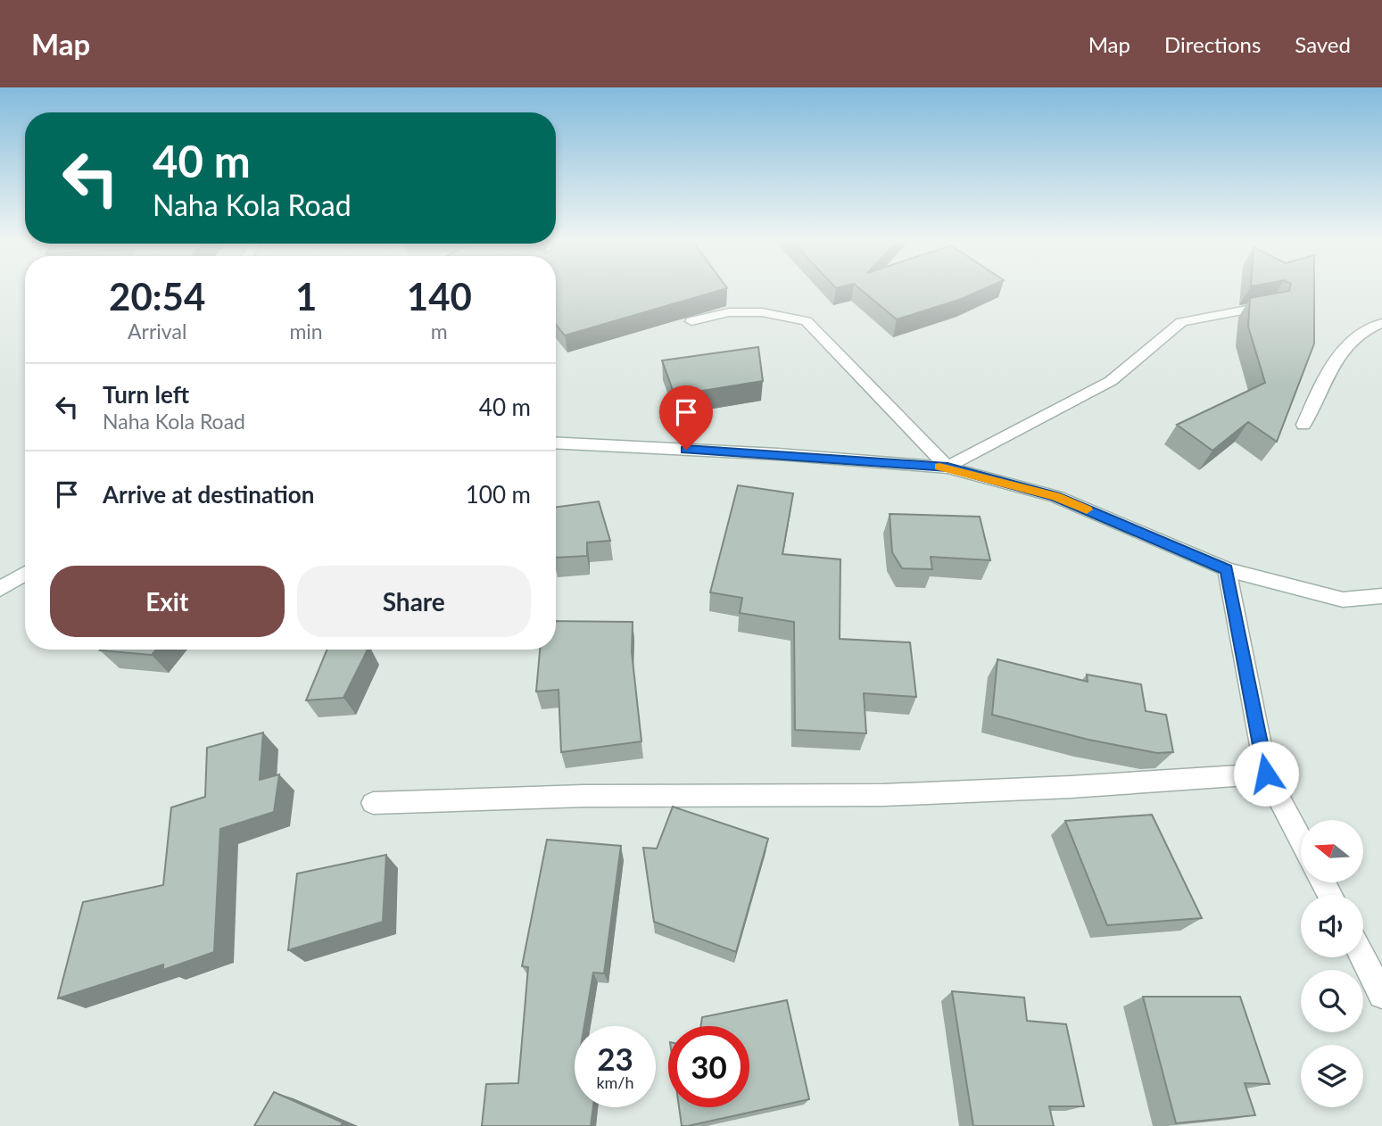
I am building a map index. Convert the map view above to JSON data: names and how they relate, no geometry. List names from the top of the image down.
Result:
{
  "north": "left",
  "page": {
    "header": "Map",
    "nav": ["Map", "Directions", "Saved"],
    "turn": ["40 m", "Naha Kola Road"],
    "eta": [
      "20:54",
      "Arrival",
      "1",
      "min",
      "140",
      "m"
    ],
    "list": [
      {
        "name": "Turn left",
        "note": "Naha Kola Road",
        "value": "40 m"
      },
      {
        "name": "Arrive at destination",
        "value": "100 m"
      }
    ],
    "buttons": ["Exit", "Share"],
    "speed": "23 km/h",
    "limit": "30"
  }
}
